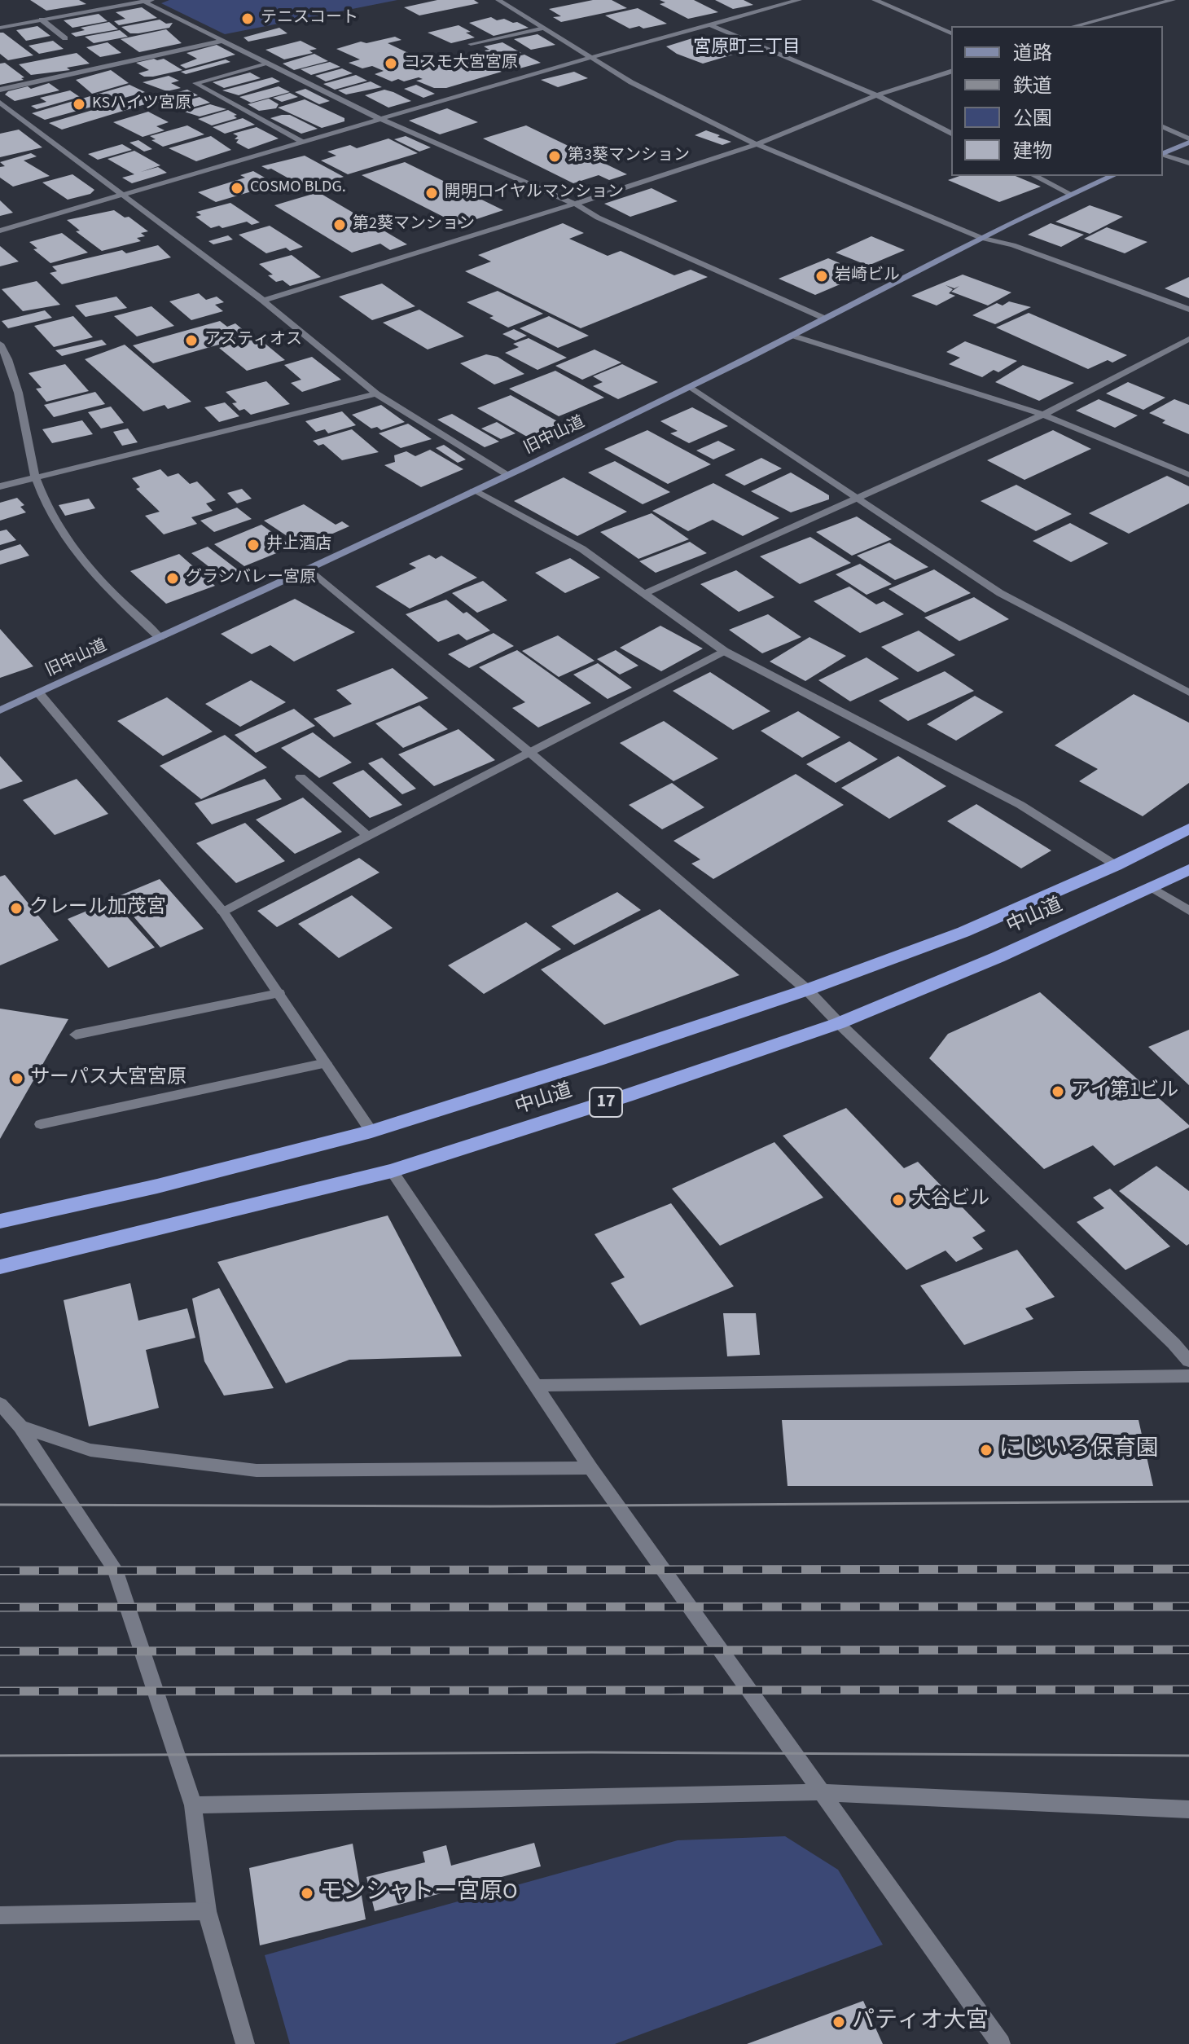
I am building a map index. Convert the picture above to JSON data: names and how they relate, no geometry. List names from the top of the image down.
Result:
{
  "streets": {
    "highway": ["中山道", "17"],
    "main road": ["旧中山道"]
  },
  "districts": ["宮原町三丁目"],
  "places": [
    "テニスコート",
    "コスモ大宮宮原",
    "KSハイツ宮原",
    "第3葵マンション",
    "COSMO BLDG.",
    "開明ロイヤルマンション",
    "第2葵マンション",
    "岩崎ビル",
    "アスティオス",
    "井上酒店",
    "グランバレー宮原",
    "クレール加茂宮",
    "サーパス大宮宮原",
    "アイ第1ビル",
    "大谷ビル",
    "にじいろ保育園",
    "モンシャトー宮原O",
    "パティオ大宮"
  ],
  "legend": [
    "道路",
    "鉄道",
    "公園",
    "建物"
  ]
}
